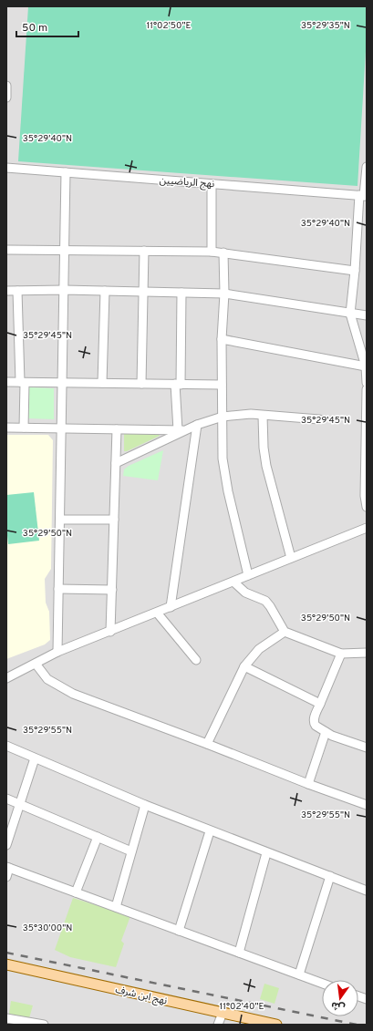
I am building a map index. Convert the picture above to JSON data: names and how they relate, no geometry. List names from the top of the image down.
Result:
{
  "streets": {
    "main road": ["نهج ابن شرف"],
    "street": ["نهج الرياضيين"]
  },
  "scale_bar": "50 m",
  "north": "bottom",
  "coordinates": [
    "11°02'50\"E",
    "35°29'35\"N",
    "35°29'40\"N",
    "35°29'45\"N",
    "35°29'50\"N",
    "35°29'55\"N",
    "35°30'00\"N",
    "11°02'40\"E"
  ]
}
